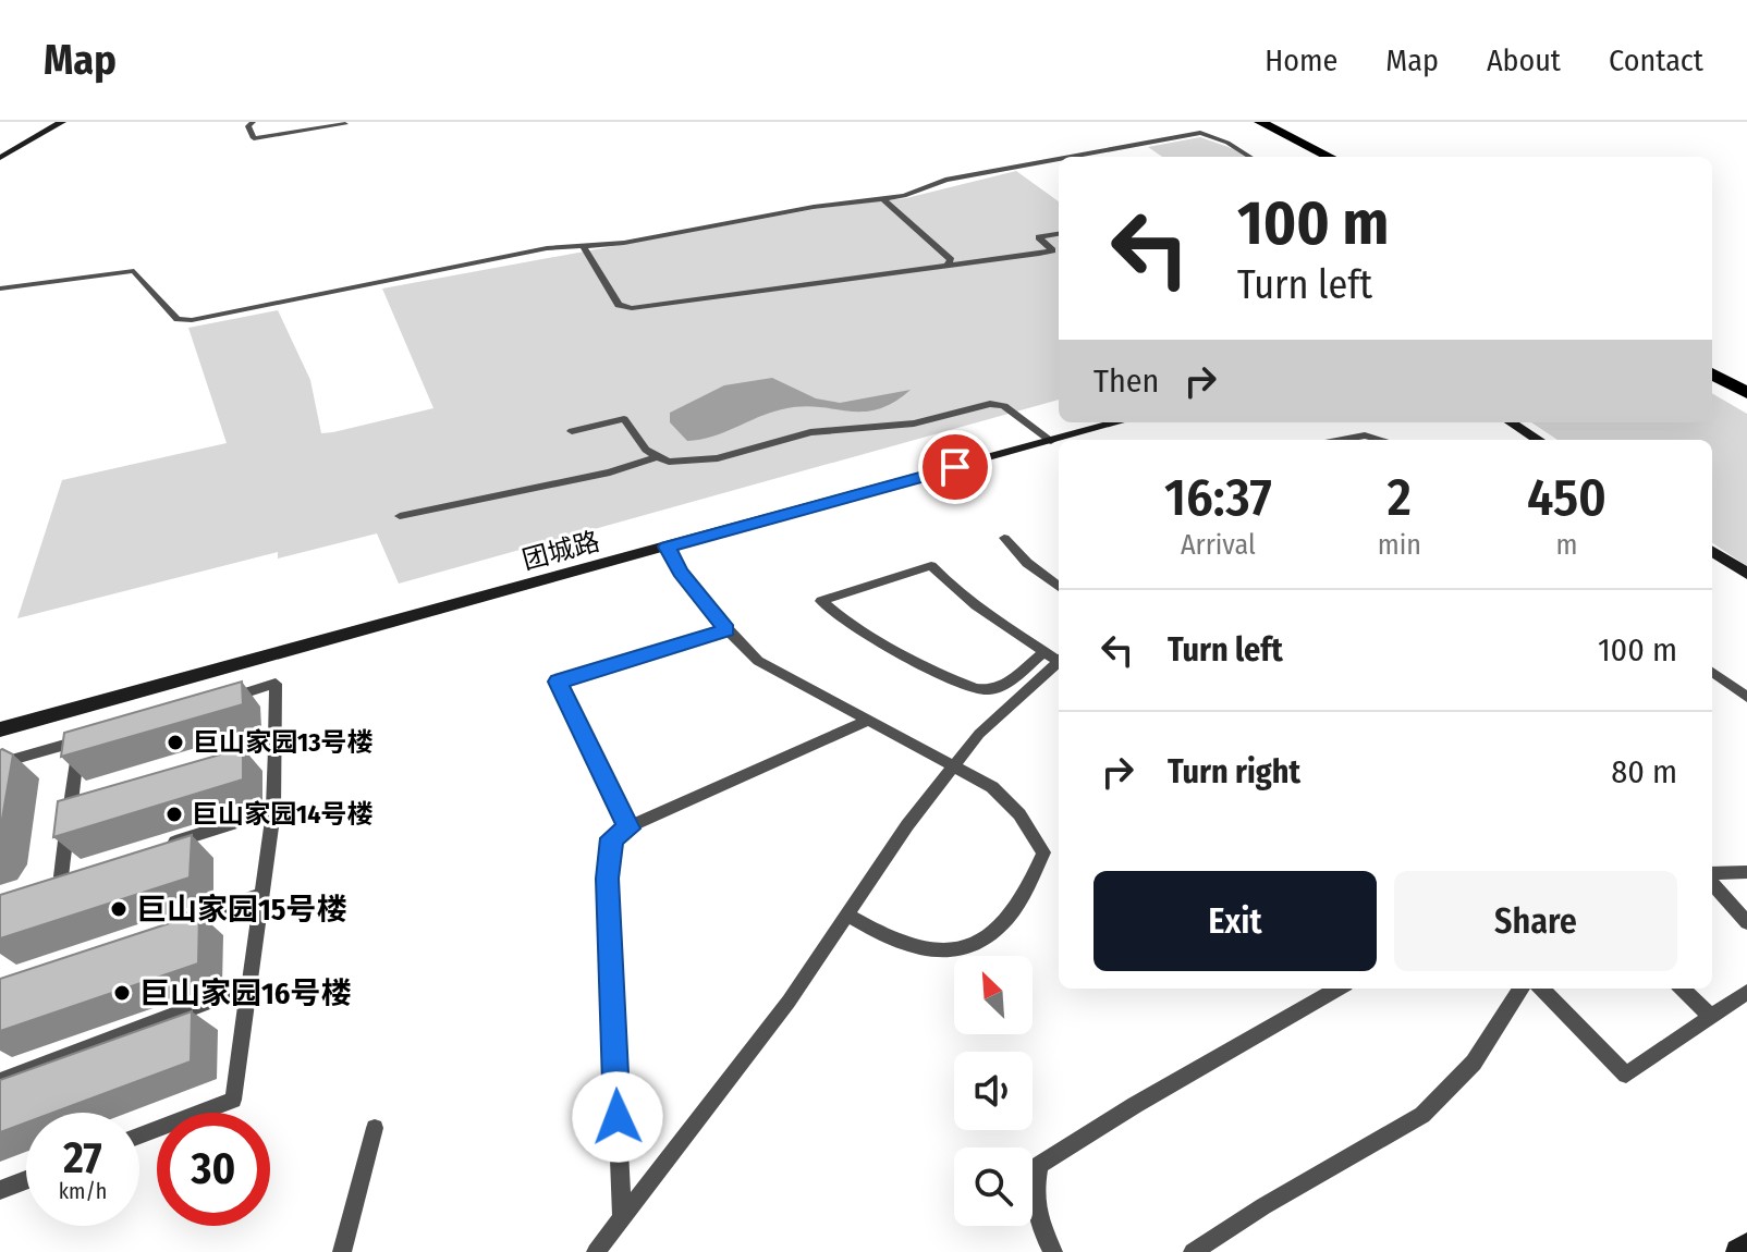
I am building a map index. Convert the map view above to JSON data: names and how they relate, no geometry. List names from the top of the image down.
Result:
{
  "streets": {
    "street": ["团城路"]
  },
  "places": [
    "巨山家园13号楼",
    "巨山家园14号楼",
    "巨山家园15号楼",
    "巨山家园16号楼"
  ],
  "north": "top left",
  "page": {
    "header": "Map",
    "nav": [
      "Home",
      "Map",
      "About",
      "Contact"
    ],
    "turn": ["100 m", "Turn left"],
    "then": "Then",
    "eta": [
      "16:37",
      "Arrival",
      "2",
      "min",
      "450",
      "m"
    ],
    "list": [
      {
        "name": "Turn left",
        "value": "100 m"
      },
      {
        "name": "Turn right",
        "value": "80 m"
      }
    ],
    "buttons": ["Exit", "Share"],
    "speed": "27 km/h",
    "limit": "30"
  }
}
